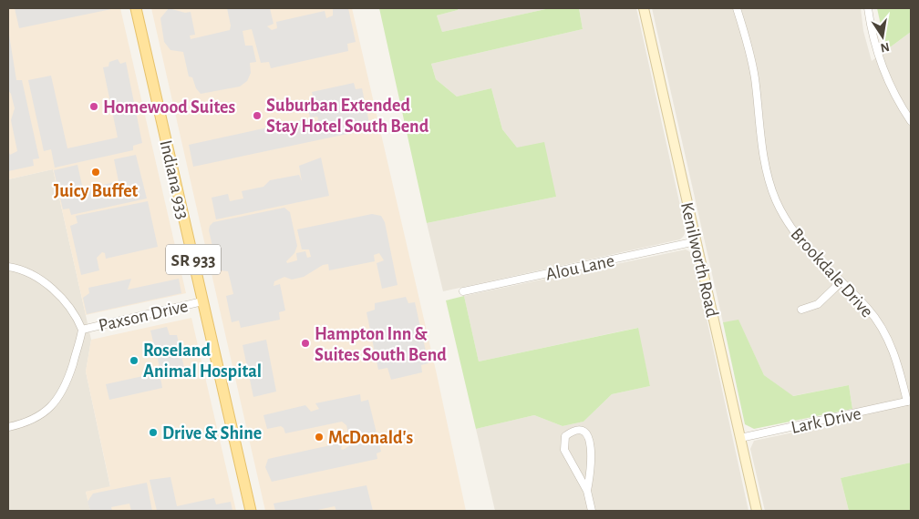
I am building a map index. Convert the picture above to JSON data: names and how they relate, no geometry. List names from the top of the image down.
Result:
{
  "streets": {
    "main road": ["Indiana 933", "SR 933"],
    "street": [
      "Kenilworth Road",
      "Alou Lane",
      "Brookdale Drive",
      "Paxson Drive",
      "Lark Drive"
    ]
  },
  "crossings": [
    ["Indiana 933", "Paxson Drive"],
    ["Kenilworth Road", "Alou Lane"],
    ["Kenilworth Road", "Lark Drive"],
    ["Brookdale Drive", "Lark Drive"]
  ],
  "places": [
    "Homewood Suites",
    "Suburban Extended Stay Hotel South Bend",
    "Juicy Buffet",
    "Hampton Inn & Suites South Bend",
    "Roseland Animal Hospital",
    "Drive & Shine",
    "McDonald's"
  ],
  "north": "bottom"
}
